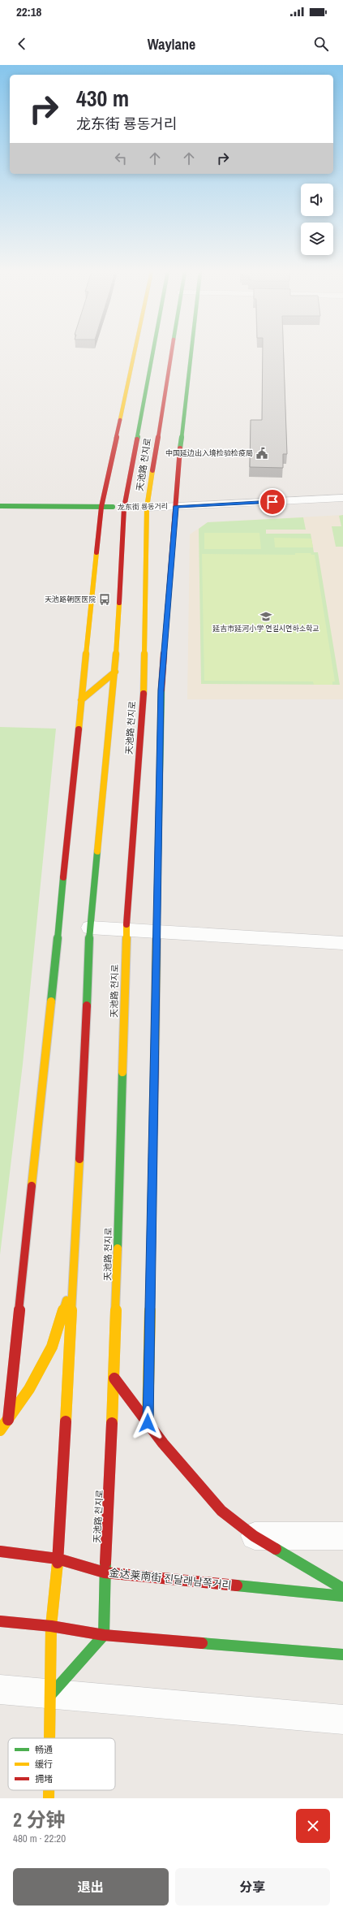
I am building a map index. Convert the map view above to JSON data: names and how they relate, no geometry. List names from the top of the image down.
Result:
{
  "streets": {
    "main road": ["天池路 천지로", "龙东街 룡동거리", "金达莱南街 진달래남쪽거리"]
  },
  "crossings": [
    ["天池路 천지로", "龙东街 룡동거리"],
    ["天池路 천지로", "金达莱南街 진달래남쪽거리"]
  ],
  "places": {
    "public building": ["中国延边出入境检验检疫局"],
    "bus stop": ["天池路朝医医院"],
    "school or university": ["延吉市延河小学 연길시연하소학교"]
  },
  "legend": ["畅通", "缓行", "拥堵"],
  "page": {
    "status": "22:18",
    "header": "Waylane",
    "turn": ["430 m", "龙东街 룡동거리"],
    "heading": ["2 分钟", "480 m · 22:20"],
    "buttons": ["退出", "分享"]
  }
}
